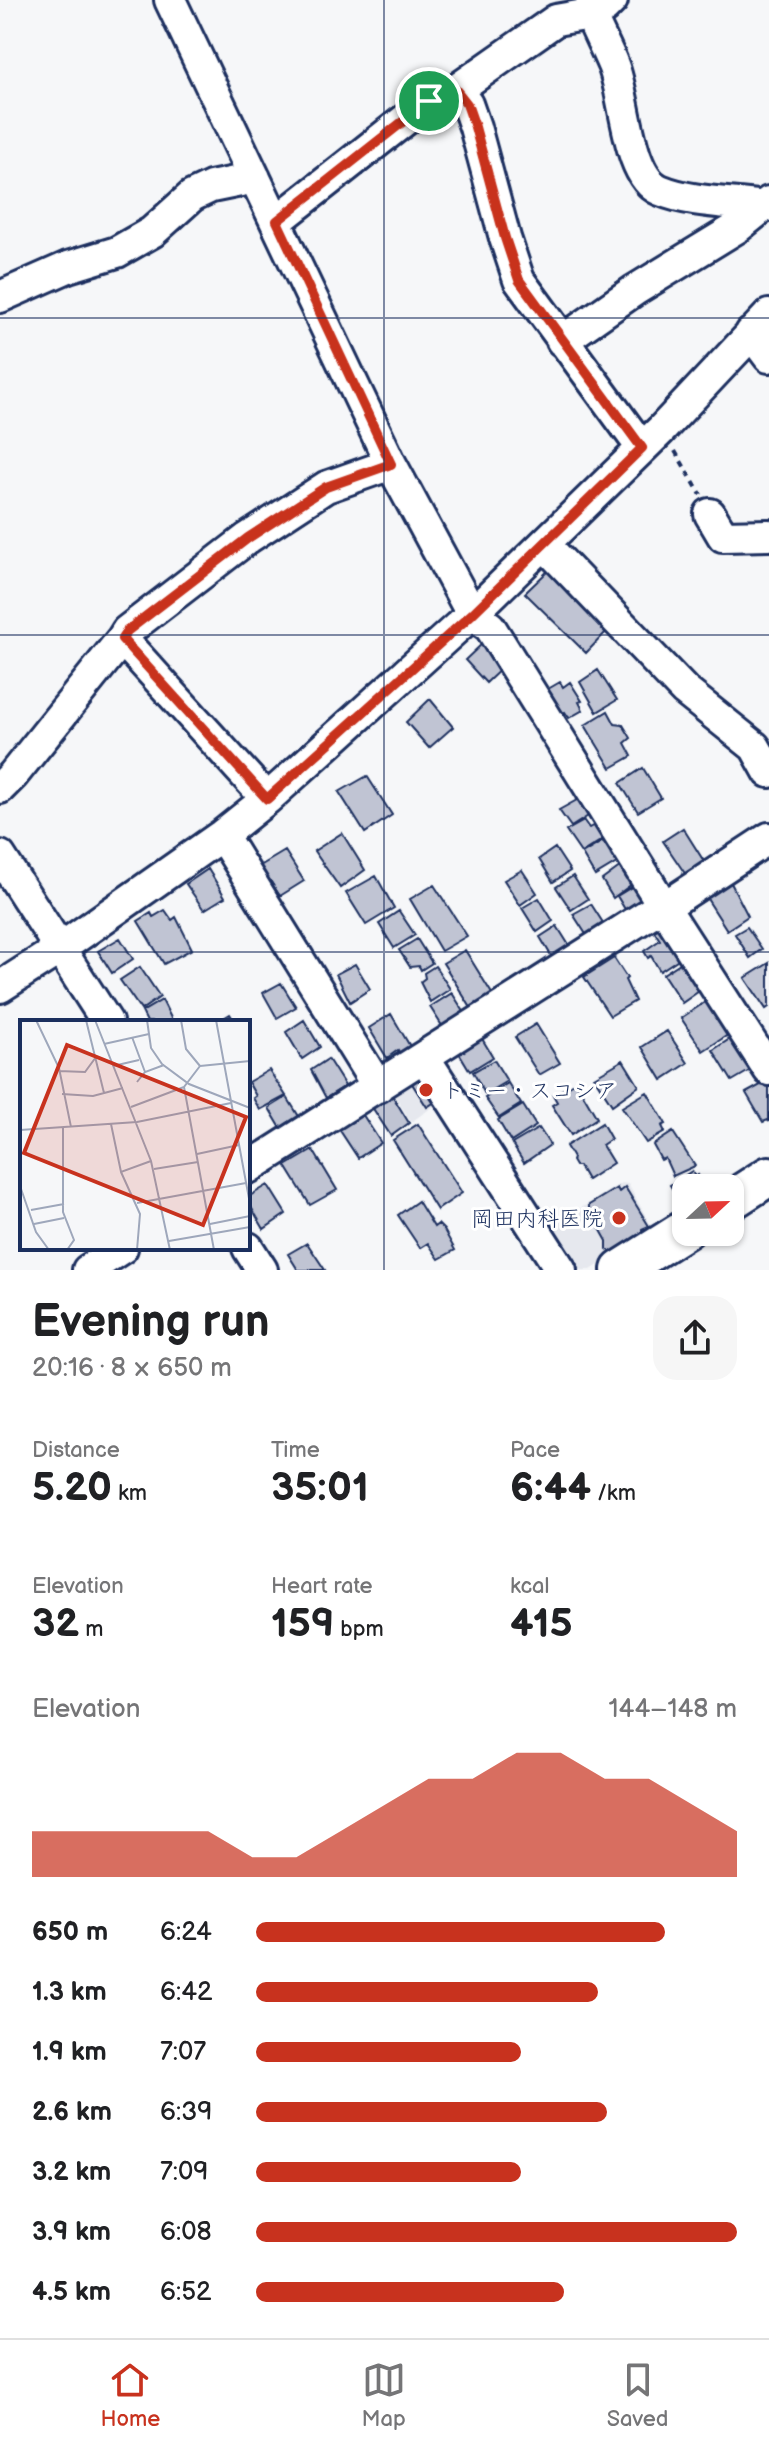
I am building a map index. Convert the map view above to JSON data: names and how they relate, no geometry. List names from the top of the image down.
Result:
{
  "places": ["トミー・スコシア", "岡田内科医院"],
  "north": "right",
  "page": {
    "heading": ["Evening run", "20:16 · 8 × 650 m"],
    "stats": [
      ["Distance", "5.20 km"],
      ["Time", "35:01"],
      ["Pace", "6:44 /km"],
      ["Elevation", "32 m"],
      ["Heart rate", "159 bpm"],
      ["kcal", "415"]
    ],
    "chart": ["Elevation", "144–148 m"],
    "list": [
      {
        "name": "650 m",
        "note": "6:24"
      },
      {
        "name": "1.3 km",
        "note": "6:42"
      },
      {
        "name": "1.9 km",
        "note": "7:07"
      },
      {
        "name": "2.6 km",
        "note": "6:39"
      },
      {
        "name": "3.2 km",
        "note": "7:09"
      },
      {
        "name": "3.9 km",
        "note": "6:08"
      },
      {
        "name": "4.5 km",
        "note": "6:52"
      }
    ],
    "tabs": ["Home", "Map", "Saved"]
  }
}
